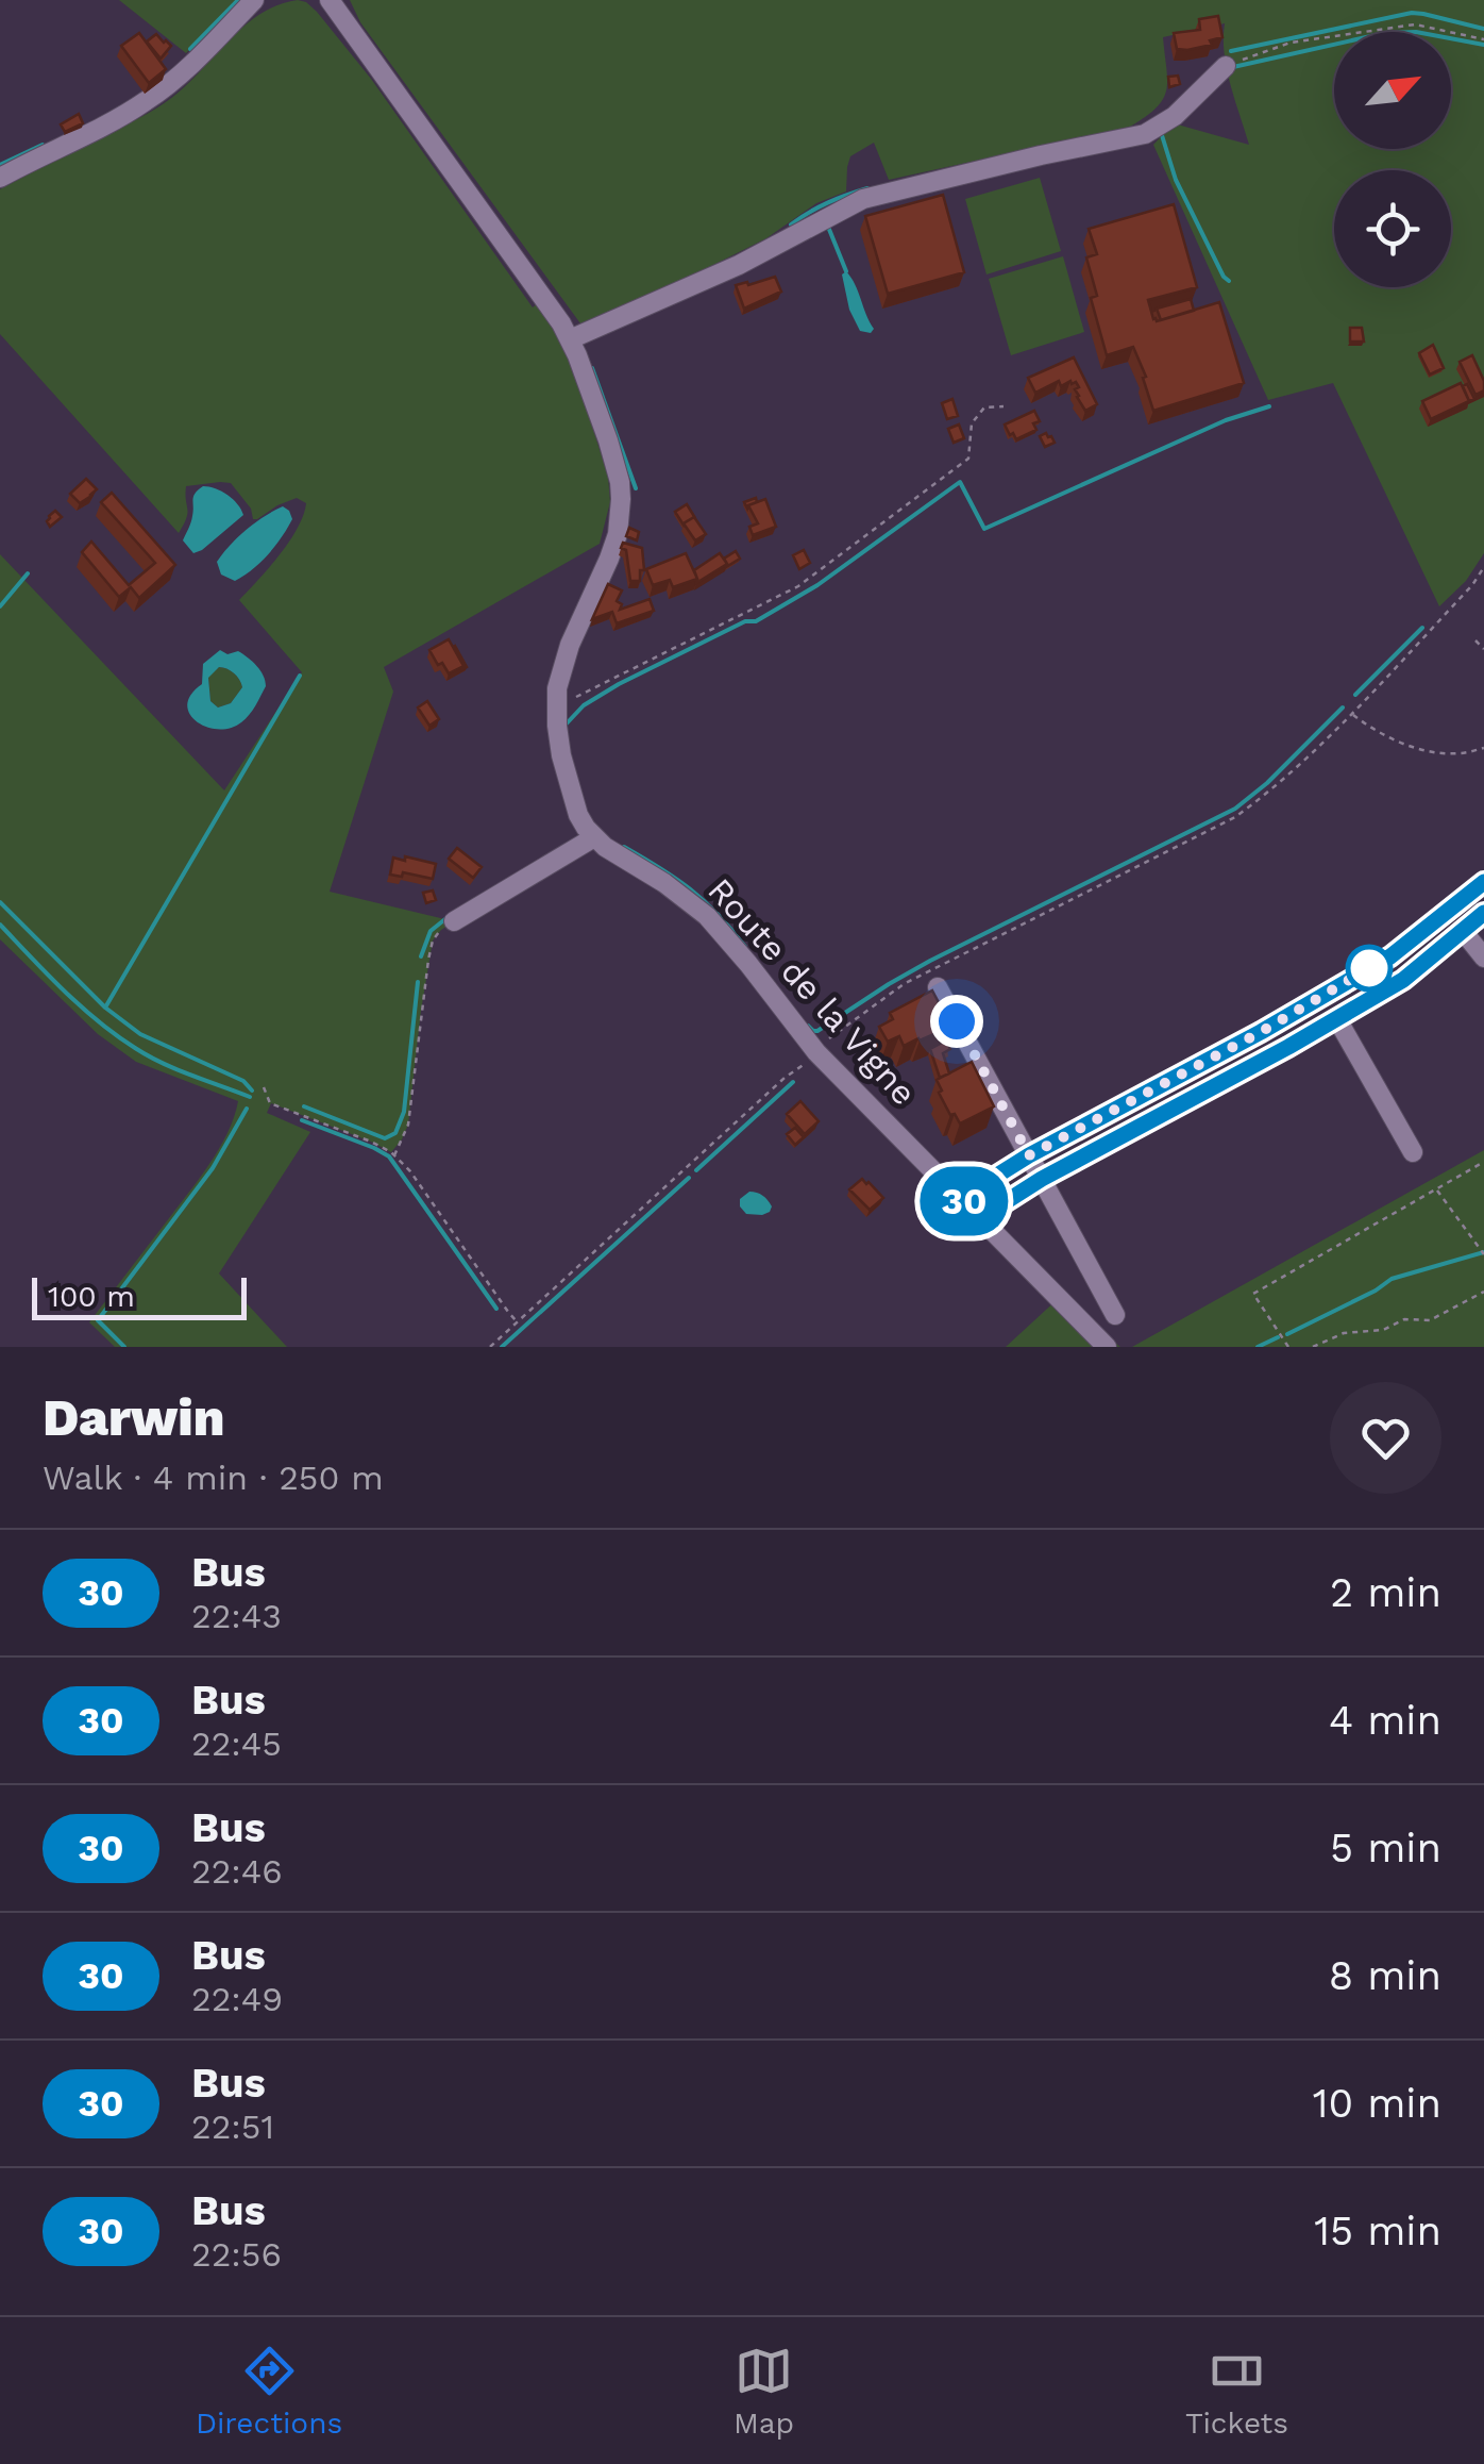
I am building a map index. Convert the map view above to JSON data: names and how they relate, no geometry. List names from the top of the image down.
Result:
{
  "streets": {
    "street": ["Route de la Vigne"]
  },
  "lines": ["bus line 30"],
  "scale_bar": "100 m",
  "north": "top right",
  "page": {
    "on_map": "30",
    "scale": "100 m",
    "heading": ["Darwin", "Walk · 4 min · 250 m"],
    "list": [
      {
        "mark": "30",
        "name": "Bus",
        "note": "22:43",
        "value": "2 min"
      },
      {
        "mark": "30",
        "name": "Bus",
        "note": "22:45",
        "value": "4 min"
      },
      {
        "mark": "30",
        "name": "Bus",
        "note": "22:46",
        "value": "5 min"
      },
      {
        "mark": "30",
        "name": "Bus",
        "note": "22:49",
        "value": "8 min"
      },
      {
        "mark": "30",
        "name": "Bus",
        "note": "22:51",
        "value": "10 min"
      },
      {
        "mark": "30",
        "name": "Bus",
        "note": "22:56",
        "value": "15 min"
      }
    ],
    "tabs": ["Directions", "Map", "Tickets"]
  }
}
